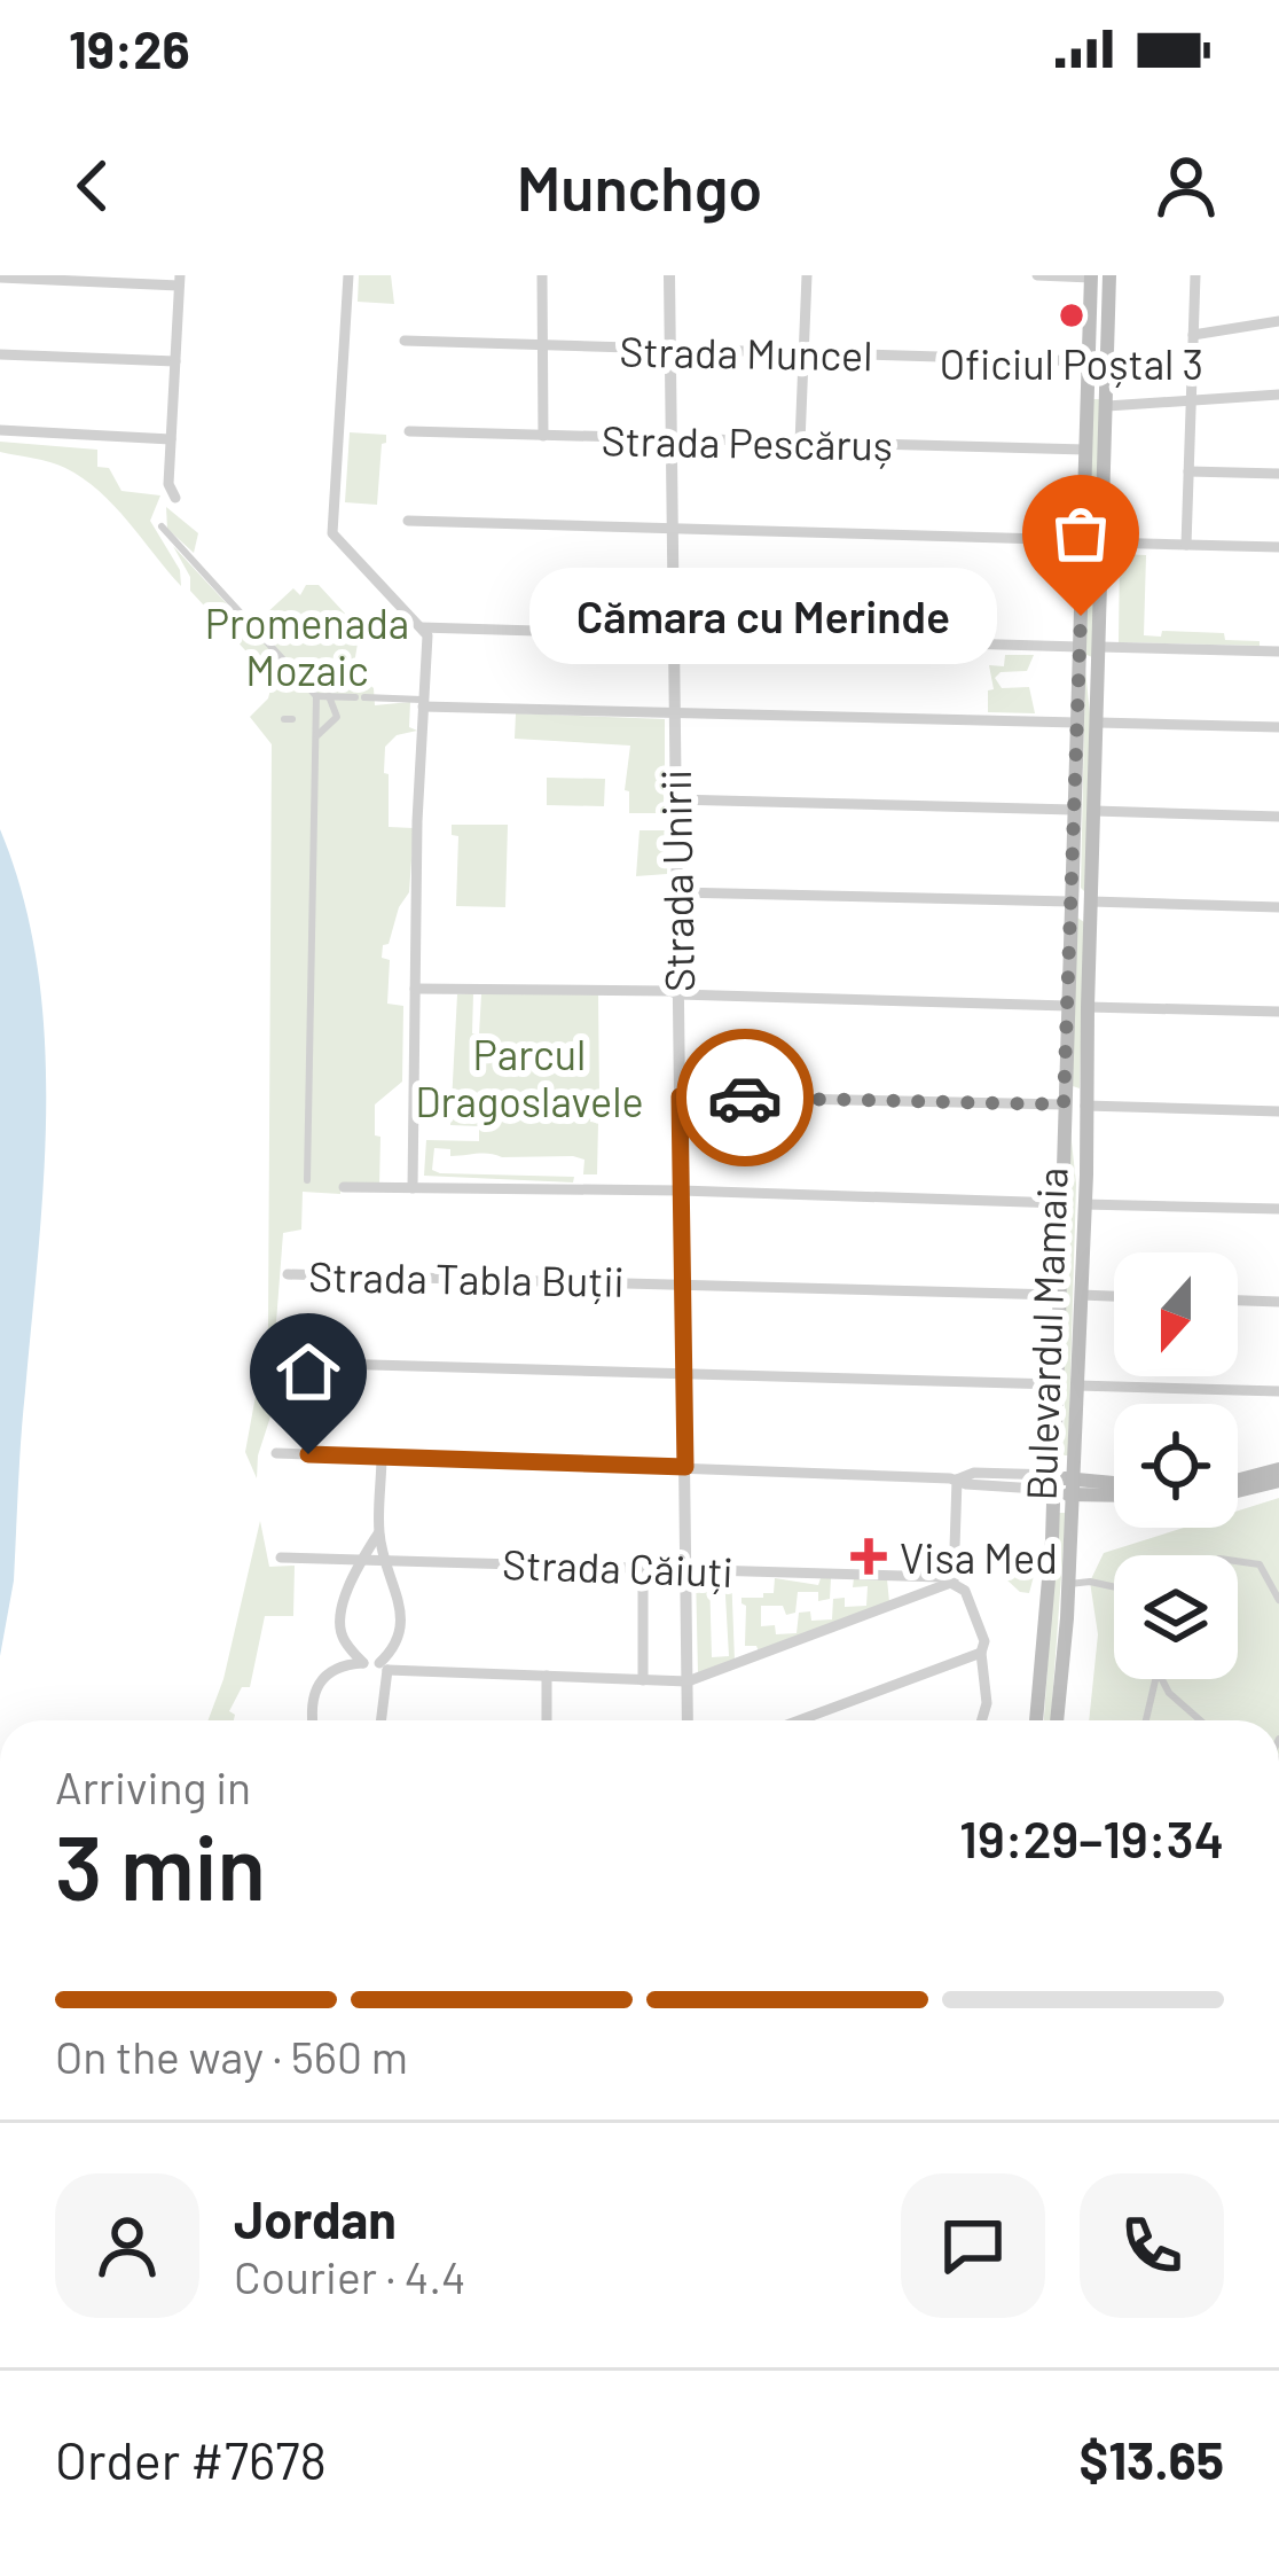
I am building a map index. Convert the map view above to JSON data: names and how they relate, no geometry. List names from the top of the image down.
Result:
{
  "streets": {
    "main road": ["Bulevardul Mamaia"],
    "street": [
      "Strada Muncel",
      "Strada Pescăruș",
      "Strada Unirii",
      "Strada Tabla Buții",
      "Strada Căiuți"
    ]
  },
  "crossings": [
    ["Strada Muncel", "Strada Unirii"],
    ["Strada Muncel", "Bulevardul Mamaia"],
    ["Strada Pescăruș", "Strada Unirii"],
    ["Strada Pescăruș", "Bulevardul Mamaia"],
    ["Strada Unirii", "Strada Tabla Buții"],
    ["Strada Unirii", "Strada Căiuți"],
    ["Strada Tabla Buții", "Bulevardul Mamaia"]
  ],
  "parks": ["Promenada Mozaic", "Parcul Dragoslavele"],
  "places": {
    "other": ["Oficiul Poștal 3", "Cămara cu Merinde"],
    "health": ["Visa Med"]
  },
  "north": "bottom",
  "page": {
    "status": "19:26",
    "header": "Munchgo",
    "bubble": "Cămara cu Merinde",
    "heading": ["3 min", "Arriving in", "19:29–19:34"],
    "panel": [
      "Jordan",
      "Courier · 4.4",
      "Order #7678",
      "$13.65"
    ],
    "bar": "On the way · 560 m"
  }
}
